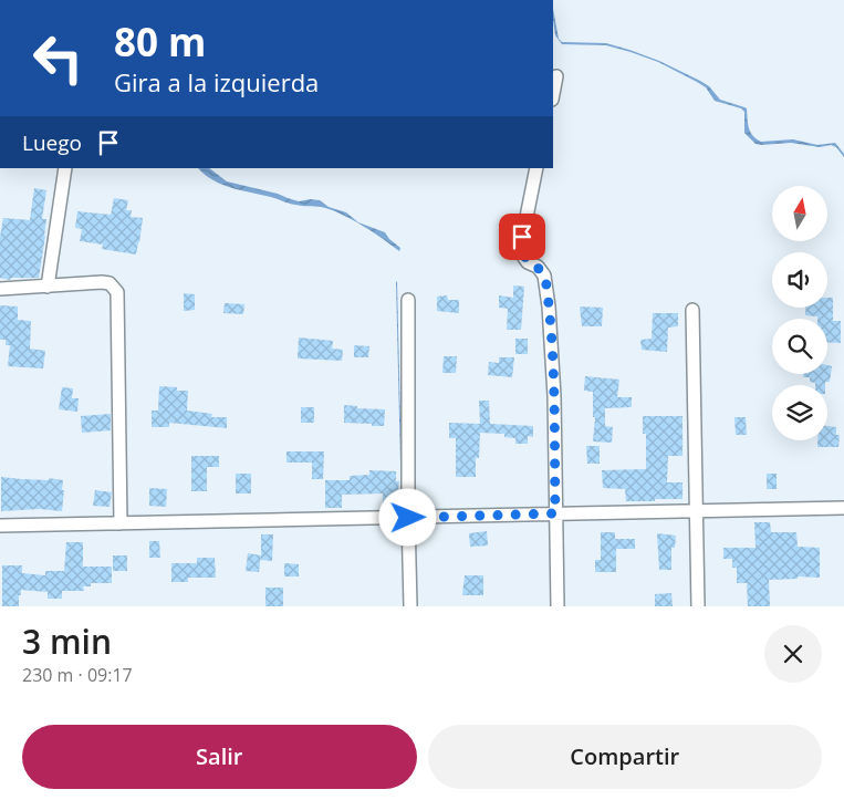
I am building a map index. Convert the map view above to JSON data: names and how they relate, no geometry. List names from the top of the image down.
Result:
{
  "north": "top",
  "page": {
    "turn": ["80 m", "Gira a la izquierda"],
    "then": "Luego",
    "heading": ["3 min", "230 m · 09:17"],
    "buttons": ["Salir", "Compartir"]
  }
}
